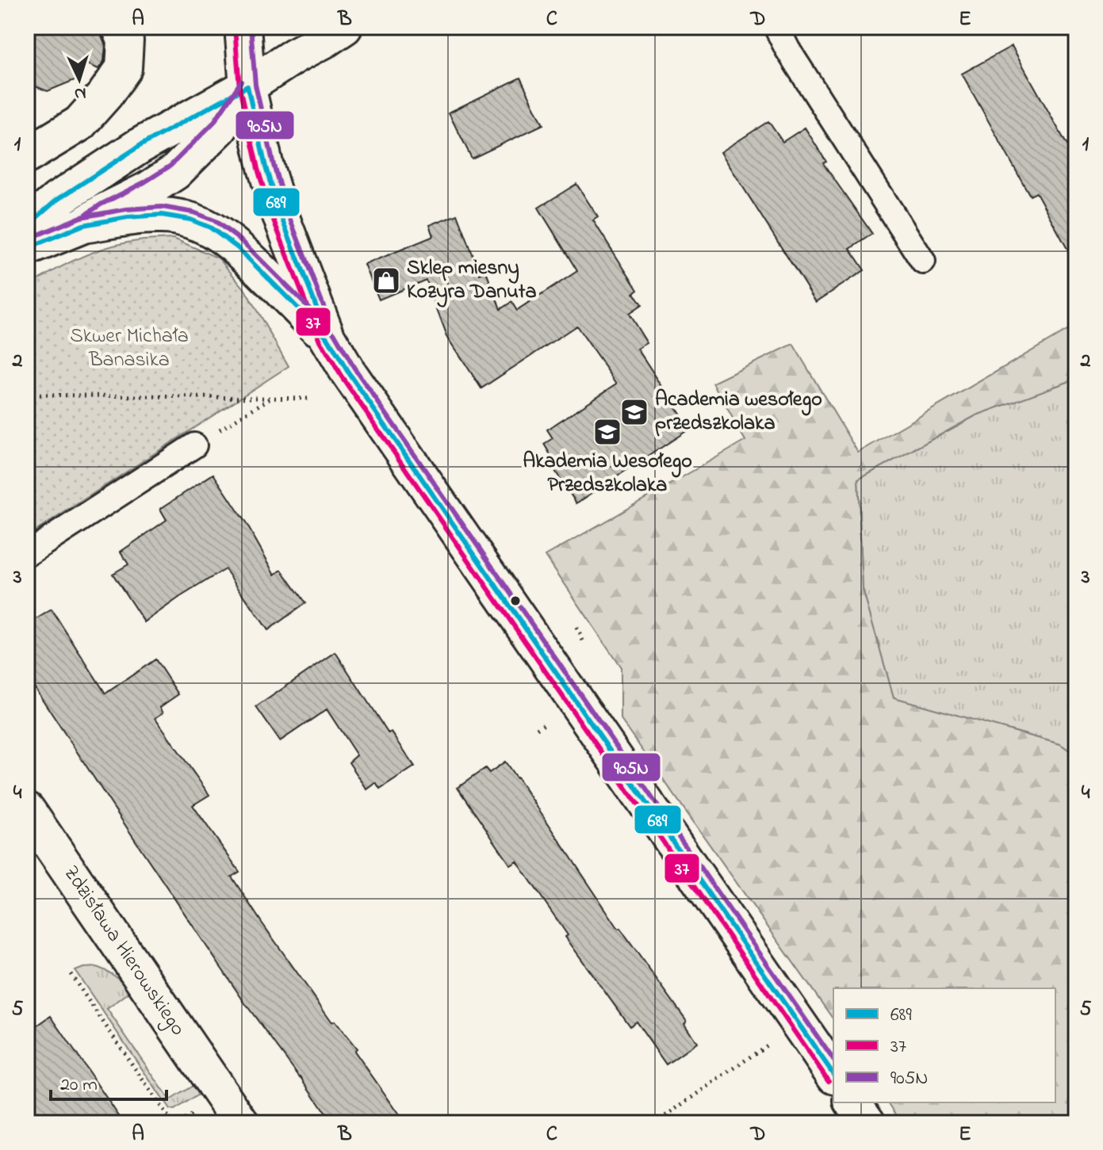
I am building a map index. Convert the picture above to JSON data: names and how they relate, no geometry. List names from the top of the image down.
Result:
{
  "streets": {
    "street": ["Zdzisława Hierowskiego"]
  },
  "parks": ["Skwer Michała Banasika"],
  "places": {
    "shop": ["Sklep miesny Kozyra Danuta"],
    "school or university": ["Academia wesołego przedszkolaka", "Akademia Wesołego Przedszkolaka"]
  },
  "lines": ["transit line 905N", "transit line 37", "transit line 689"],
  "legend": ["689", "37", "905N"],
  "scale_bar": "20 m",
  "north": "bottom",
  "grid": {
    "columns": [
      "A",
      "B",
      "C",
      "D",
      "E"
    ],
    "rows": [
      "1",
      "2",
      "3",
      "4",
      "5"
    ]
  }
}
